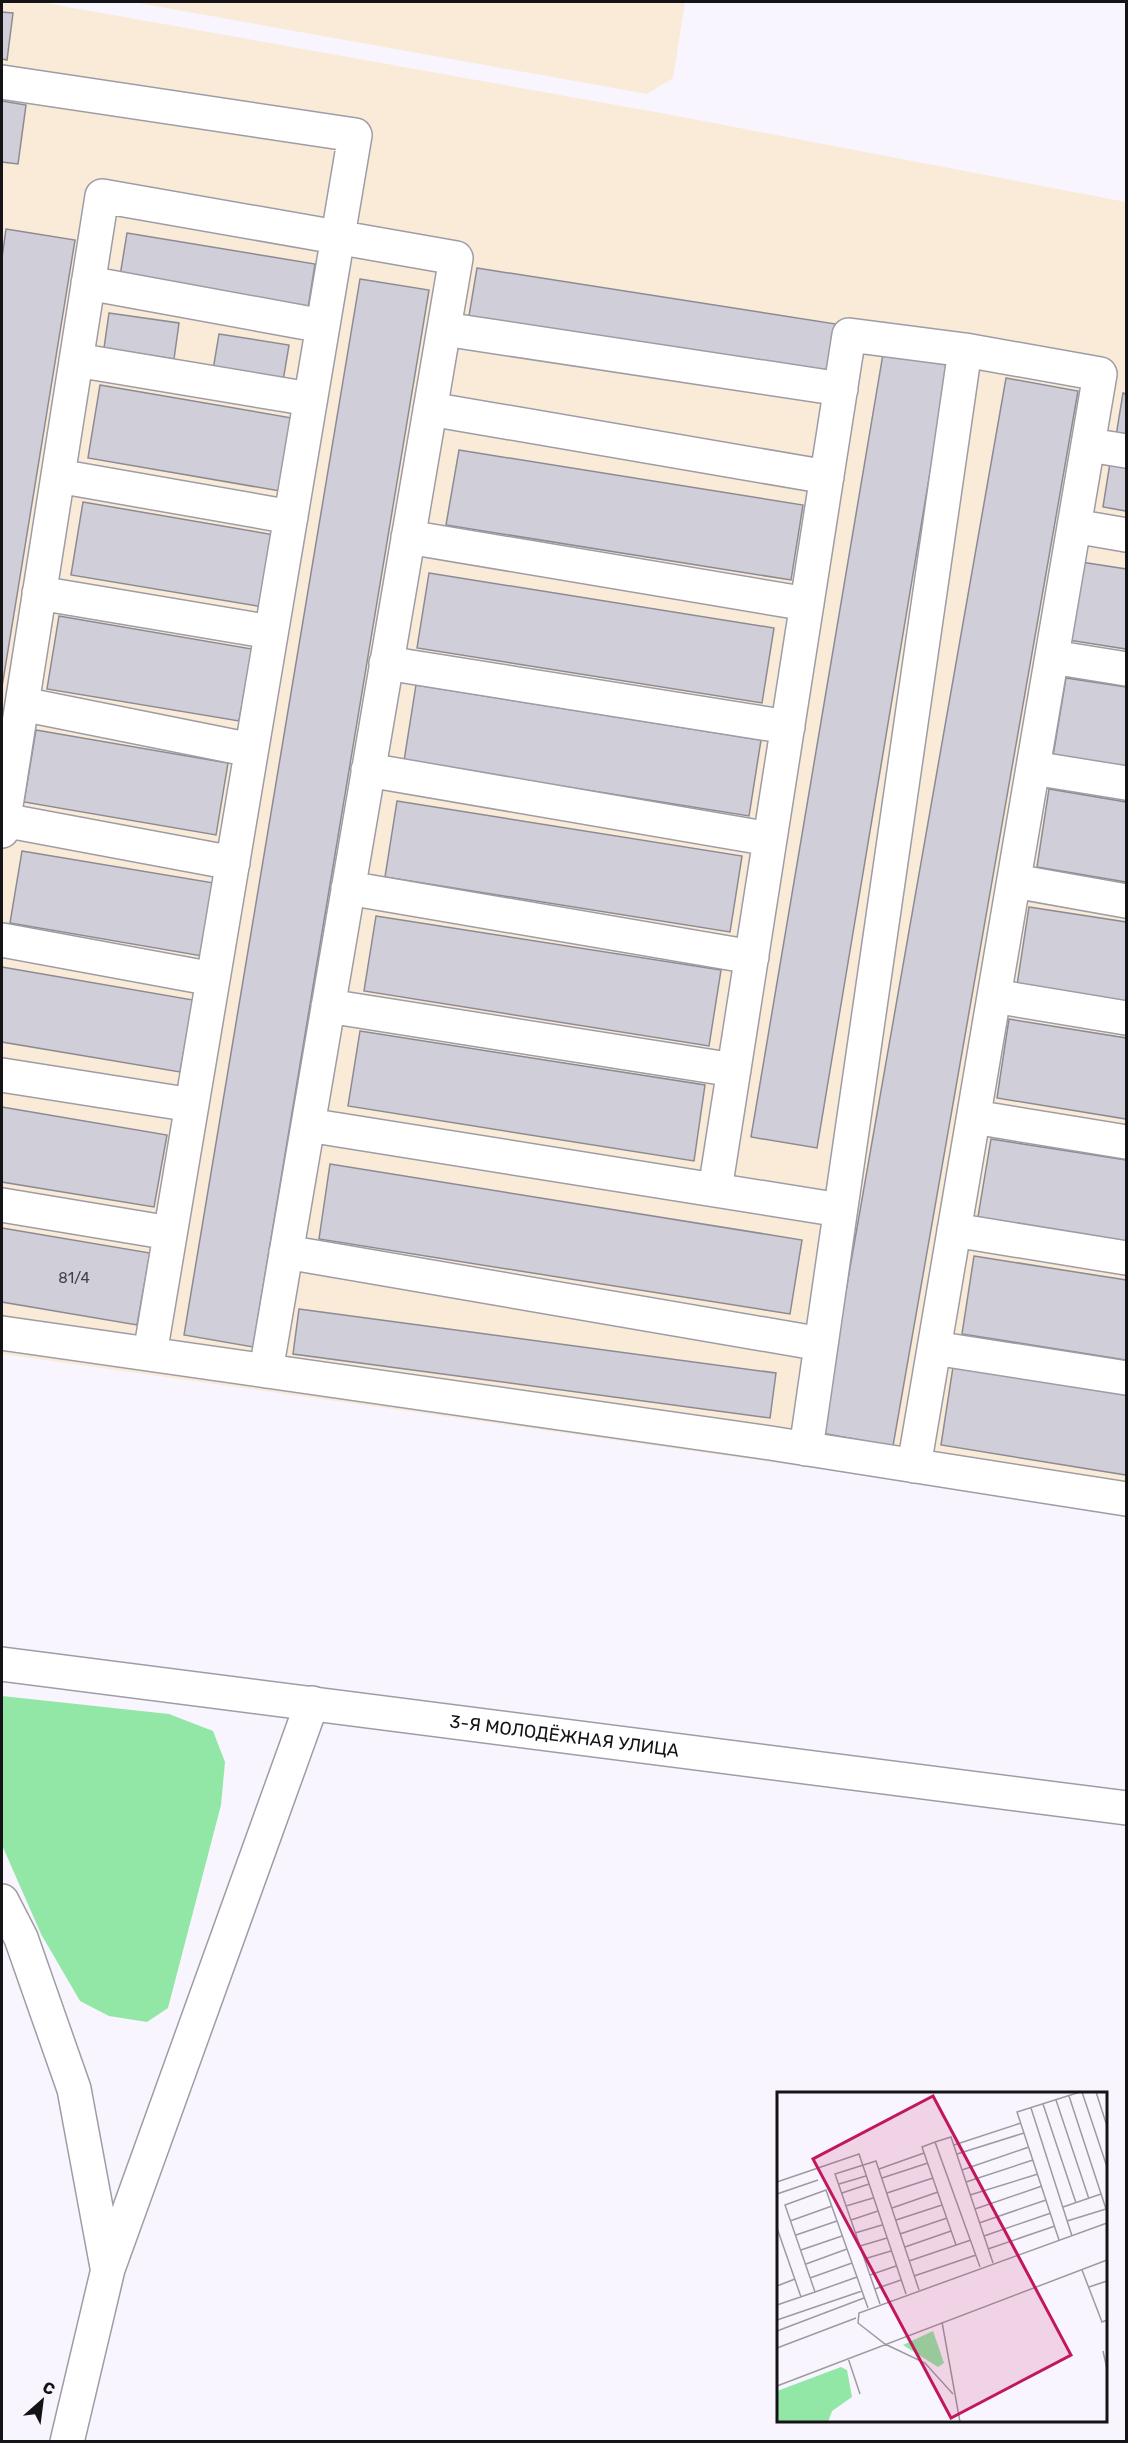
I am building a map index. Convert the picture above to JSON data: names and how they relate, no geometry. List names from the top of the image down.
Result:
{
  "streets": {
    "street": ["3-Я МОЛОДЁЖНАЯ УЛИЦА"]
  },
  "house_numbers": ["81/4"],
  "north": "top right"
}
